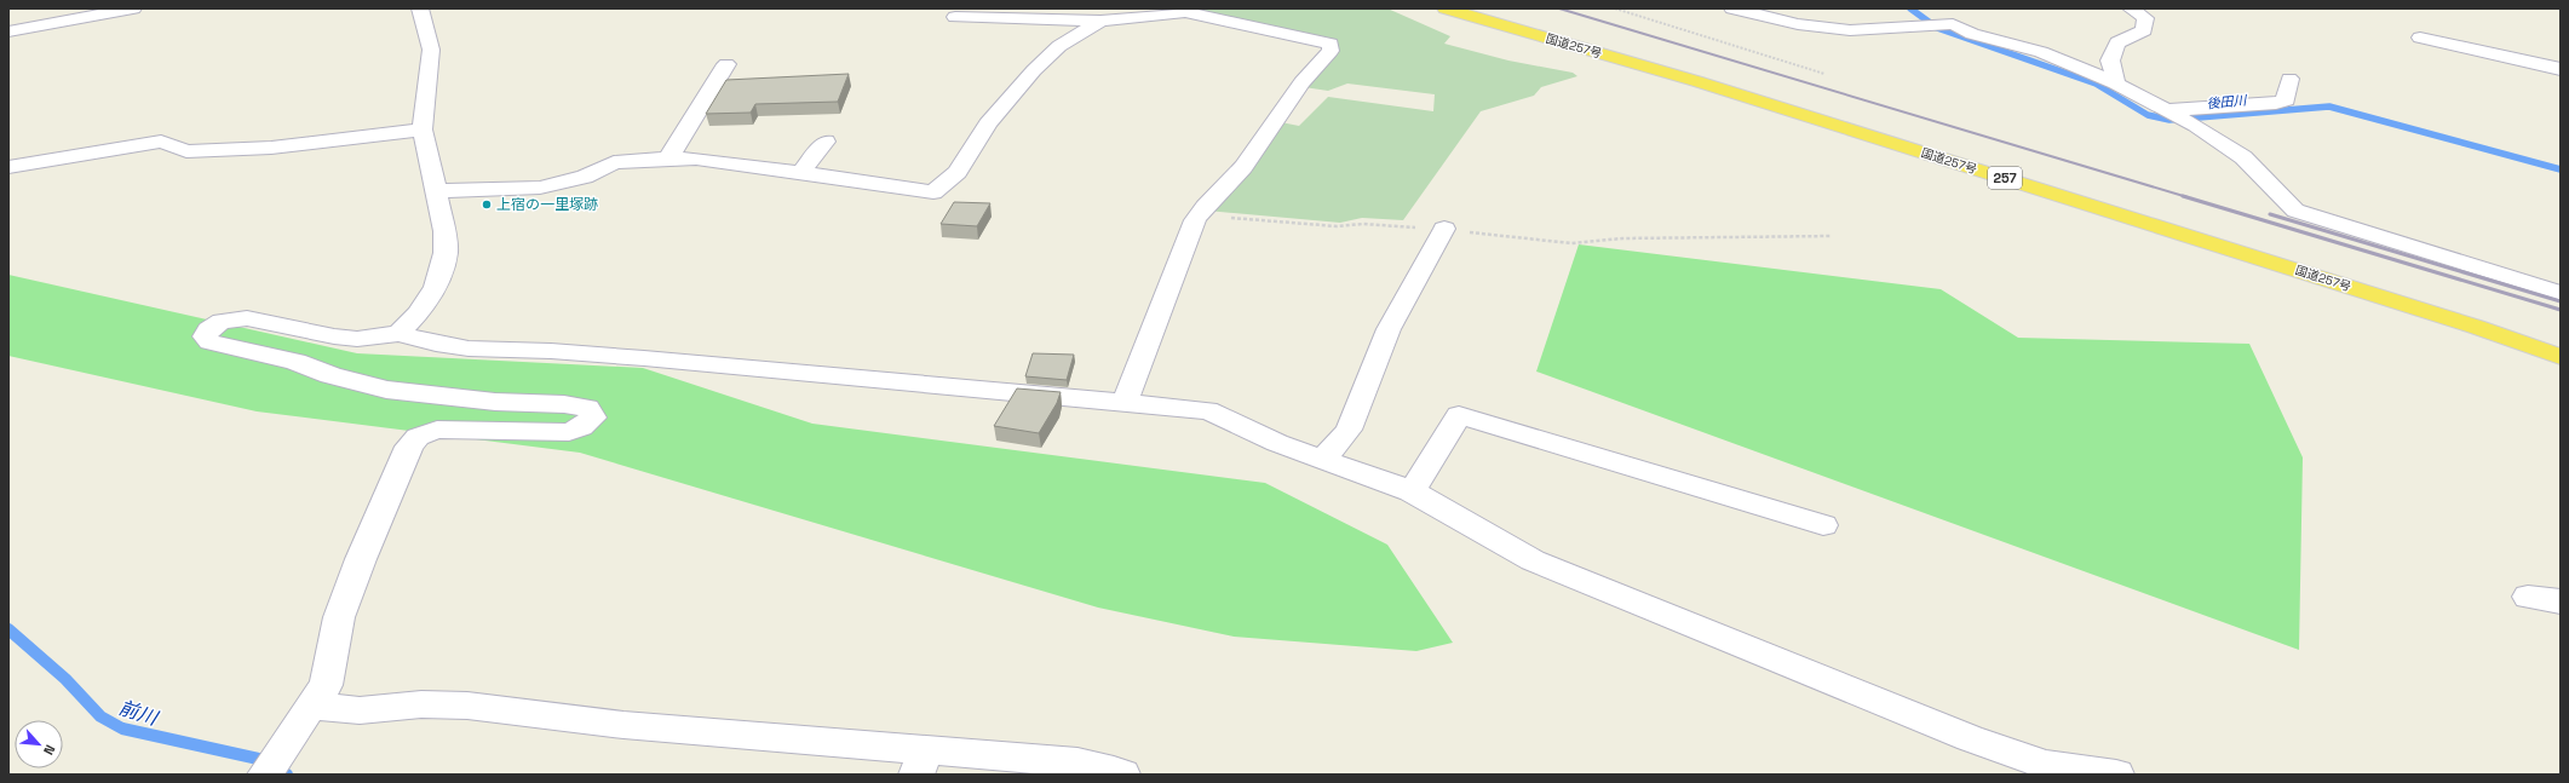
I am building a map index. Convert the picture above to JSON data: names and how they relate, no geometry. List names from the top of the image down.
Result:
{
  "streets": {
    "highway": ["国道257号", "257"]
  },
  "water": ["後田川", "前川"],
  "places": ["上宿の一里塚跡"],
  "north": "bottom right"
}
